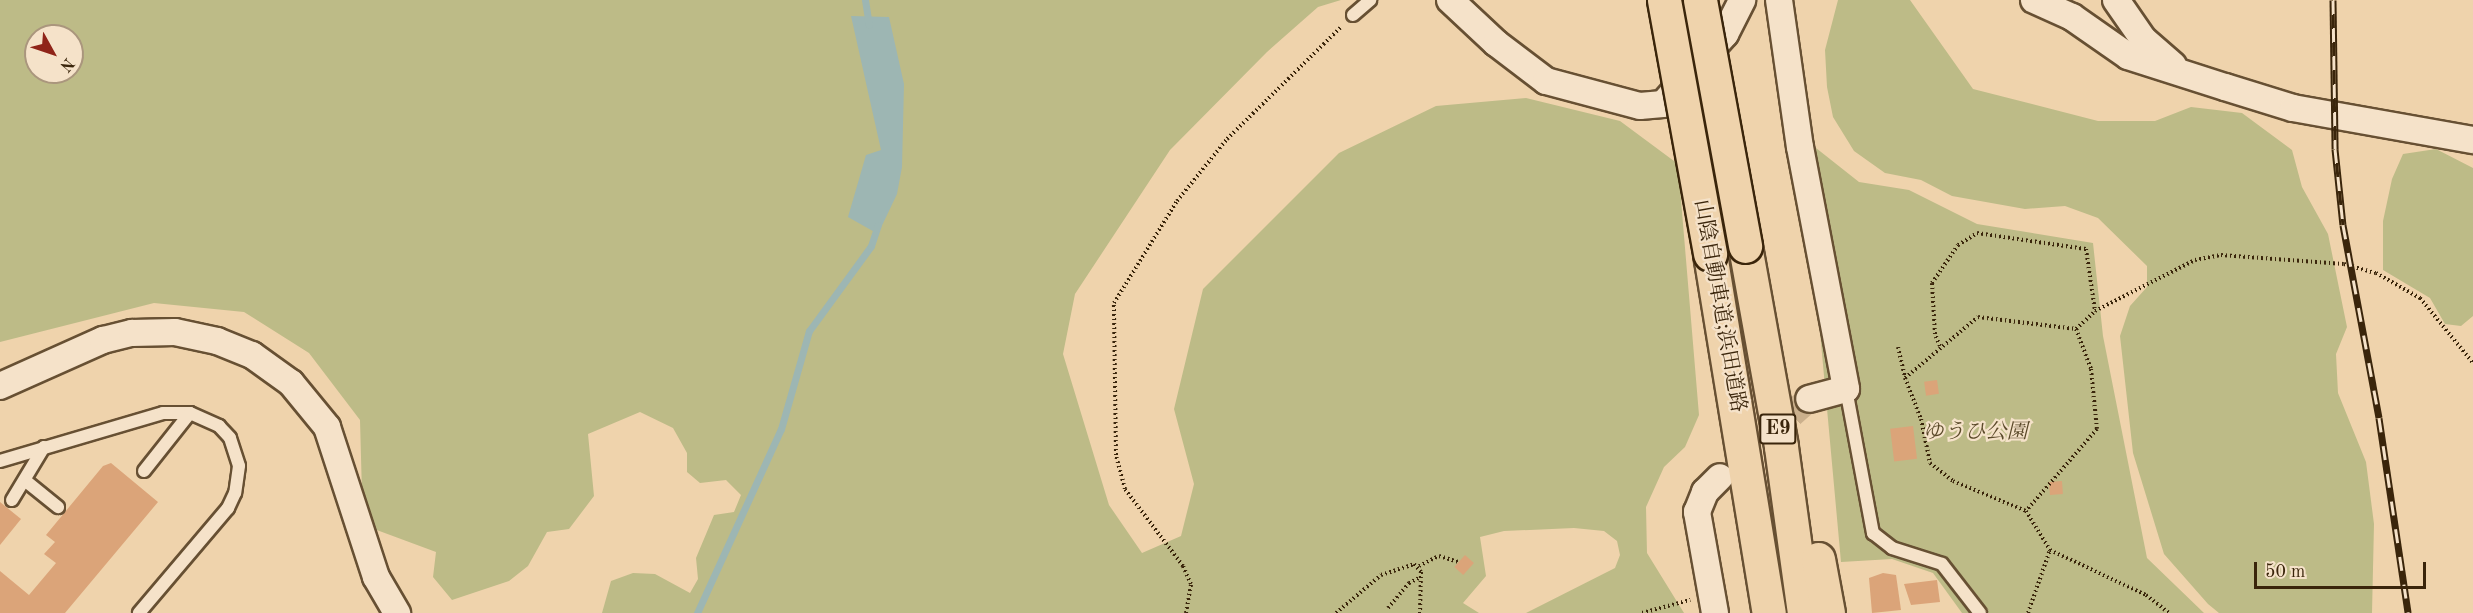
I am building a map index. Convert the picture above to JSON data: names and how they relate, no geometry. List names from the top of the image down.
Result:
{
  "streets": {
    "highway": ["山陰自動車道;浜田道路", "E9"]
  },
  "parks": ["ゆうひ公園"],
  "scale_bar": "50 m",
  "north": "bottom right"
}
